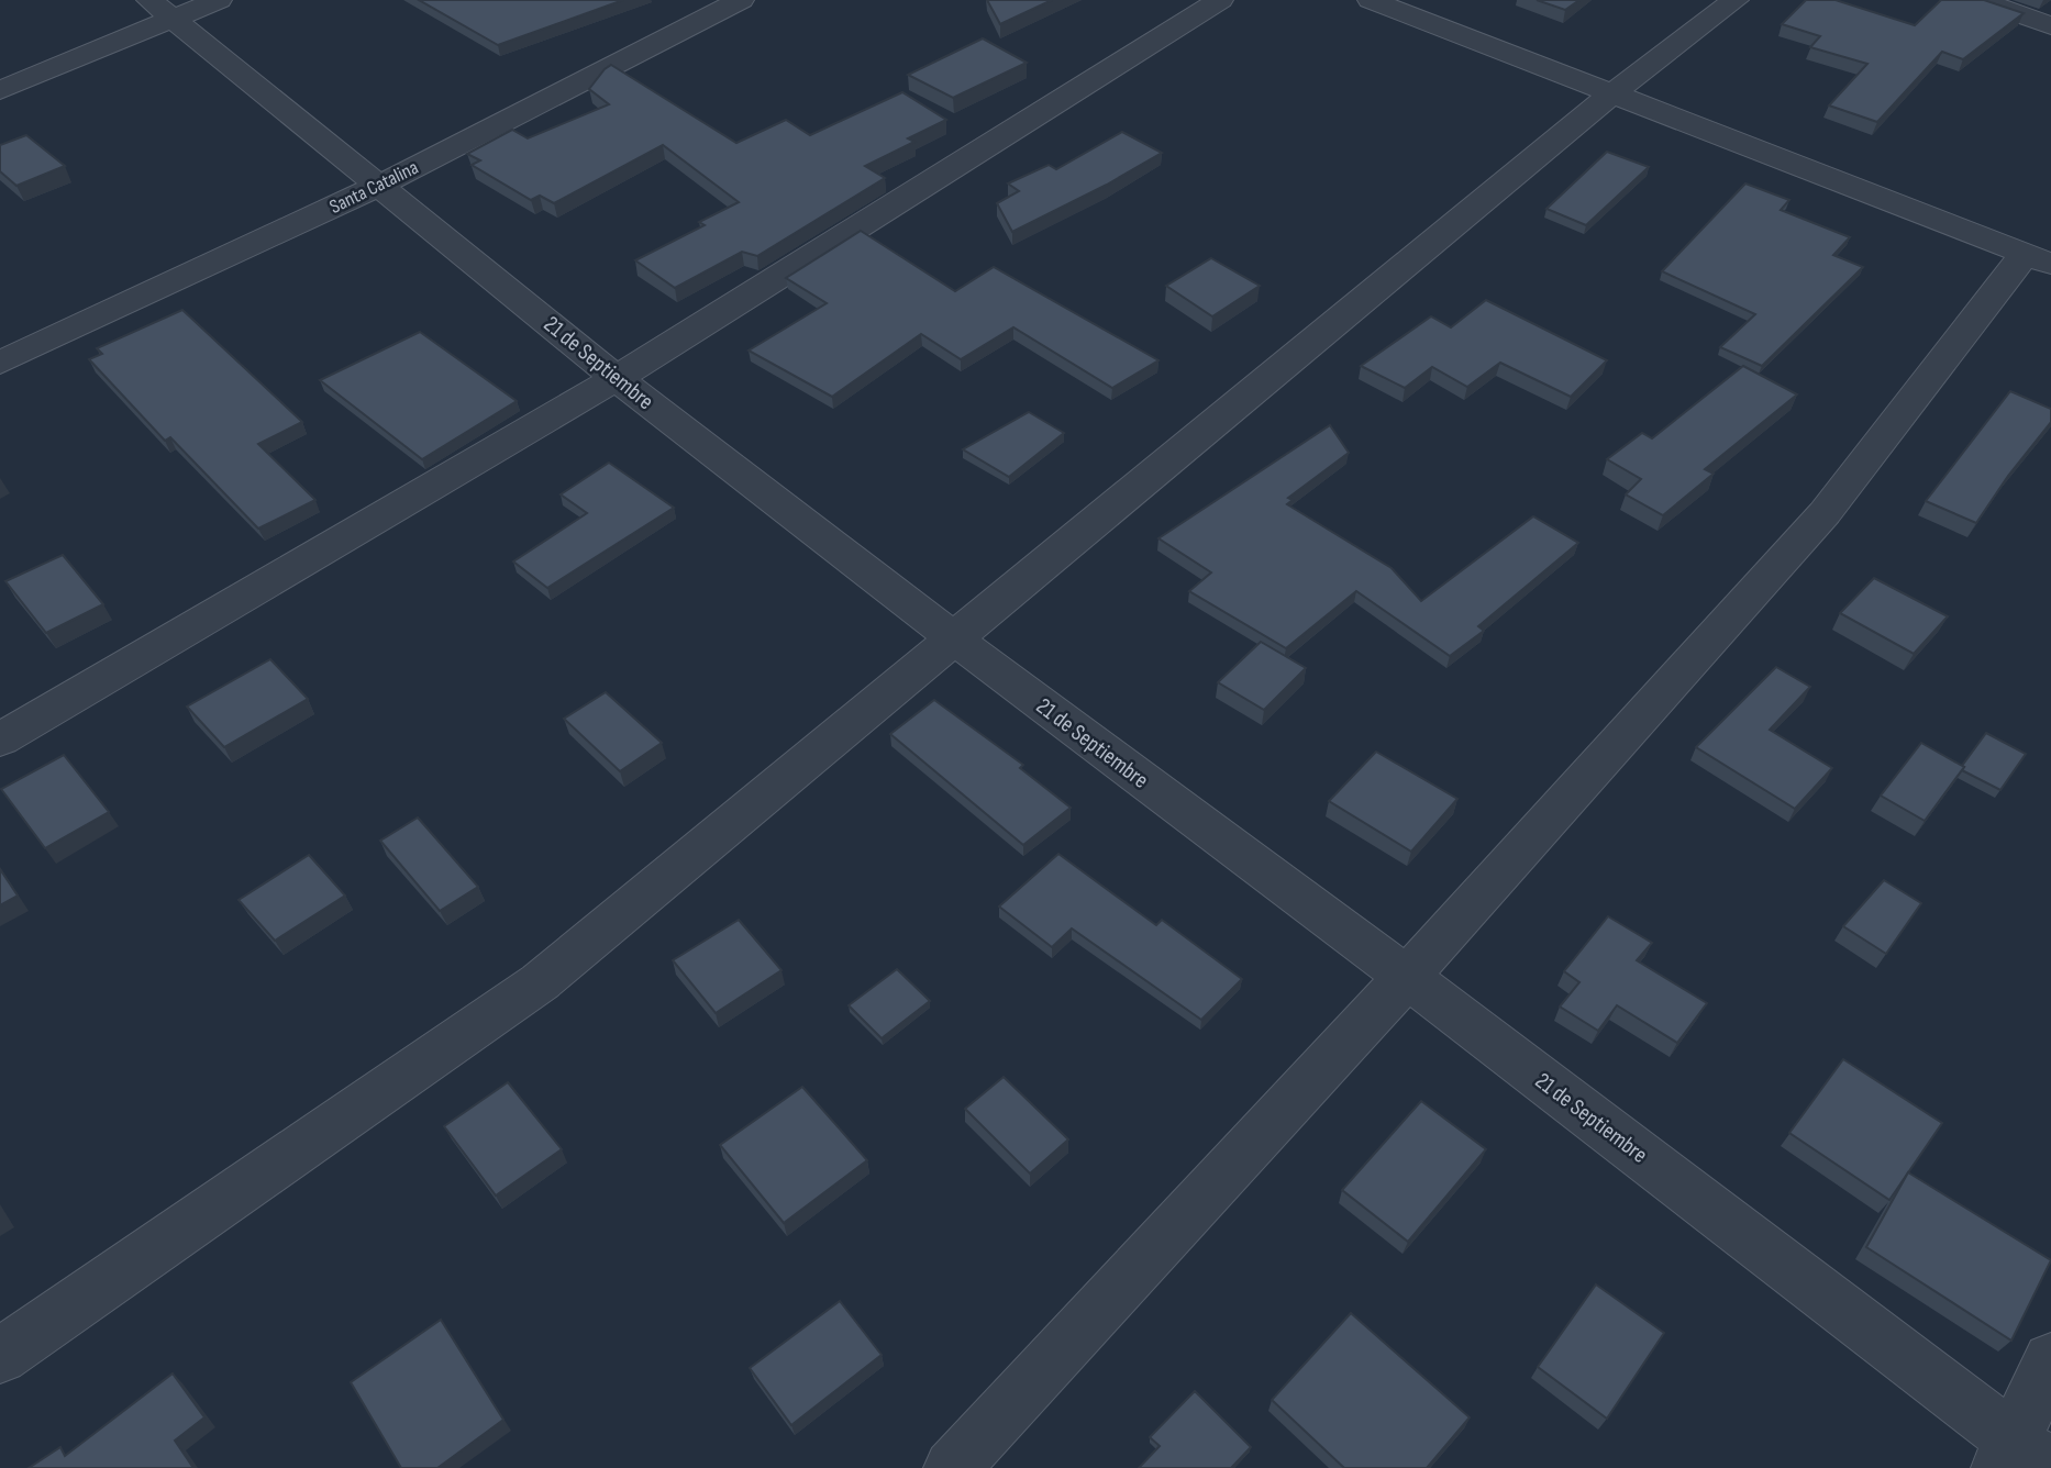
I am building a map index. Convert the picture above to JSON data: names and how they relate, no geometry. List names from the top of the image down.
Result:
{
  "streets": {
    "street": ["Santa Catalina", "21 de Septiembre"]
  },
  "crossings": [
    ["Santa Catalina", "21 de Septiembre"]
  ]
}
